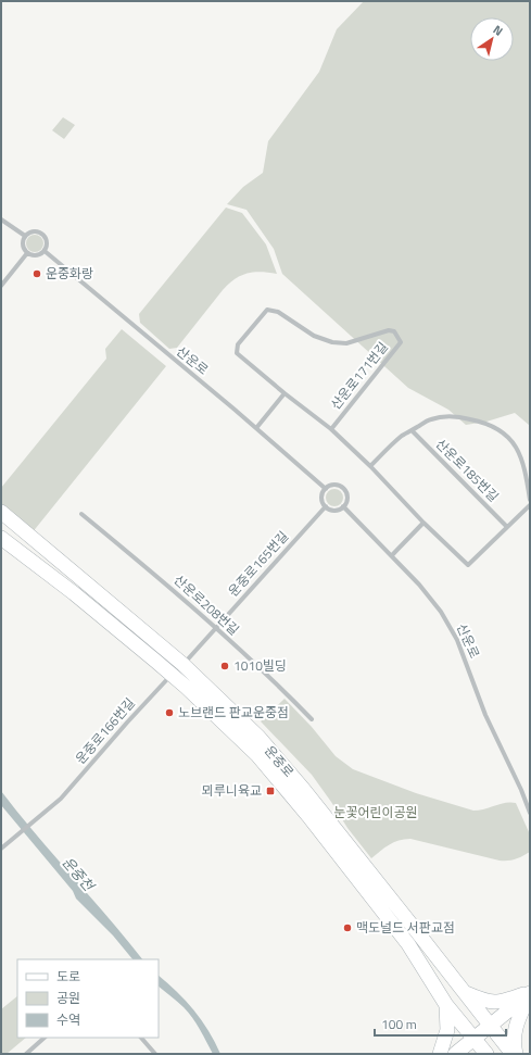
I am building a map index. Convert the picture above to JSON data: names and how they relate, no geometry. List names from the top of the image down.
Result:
{
  "streets": {
    "main road": ["운중로"],
    "street": [
      "산운로",
      "산운로171번길",
      "산운로185번길",
      "운중로165번길",
      "산운로208번길",
      "운중로166번길"
    ]
  },
  "crossings": [
    ["산운로", "운중로165번길"],
    ["산운로171번길", "산운로185번길"],
    ["운중로165번길", "산운로208번길"],
    ["운중로165번길", "운중로166번길"],
    ["운중로165번길", "운중로"],
    ["운중로166번길", "운중로"]
  ],
  "water": ["운중천"],
  "parks": ["눈꽃어린이공원"],
  "places": {
    "other": [
      "운중화랑",
      "1010빌딩",
      "노브랜드 판교운중점",
      "맥도널드 서판교점"
    ],
    "transit": ["뫼루니육교"]
  },
  "legend": ["도로", "공원", "수역"],
  "scale_bar": "100 m",
  "north": "top right"
}
